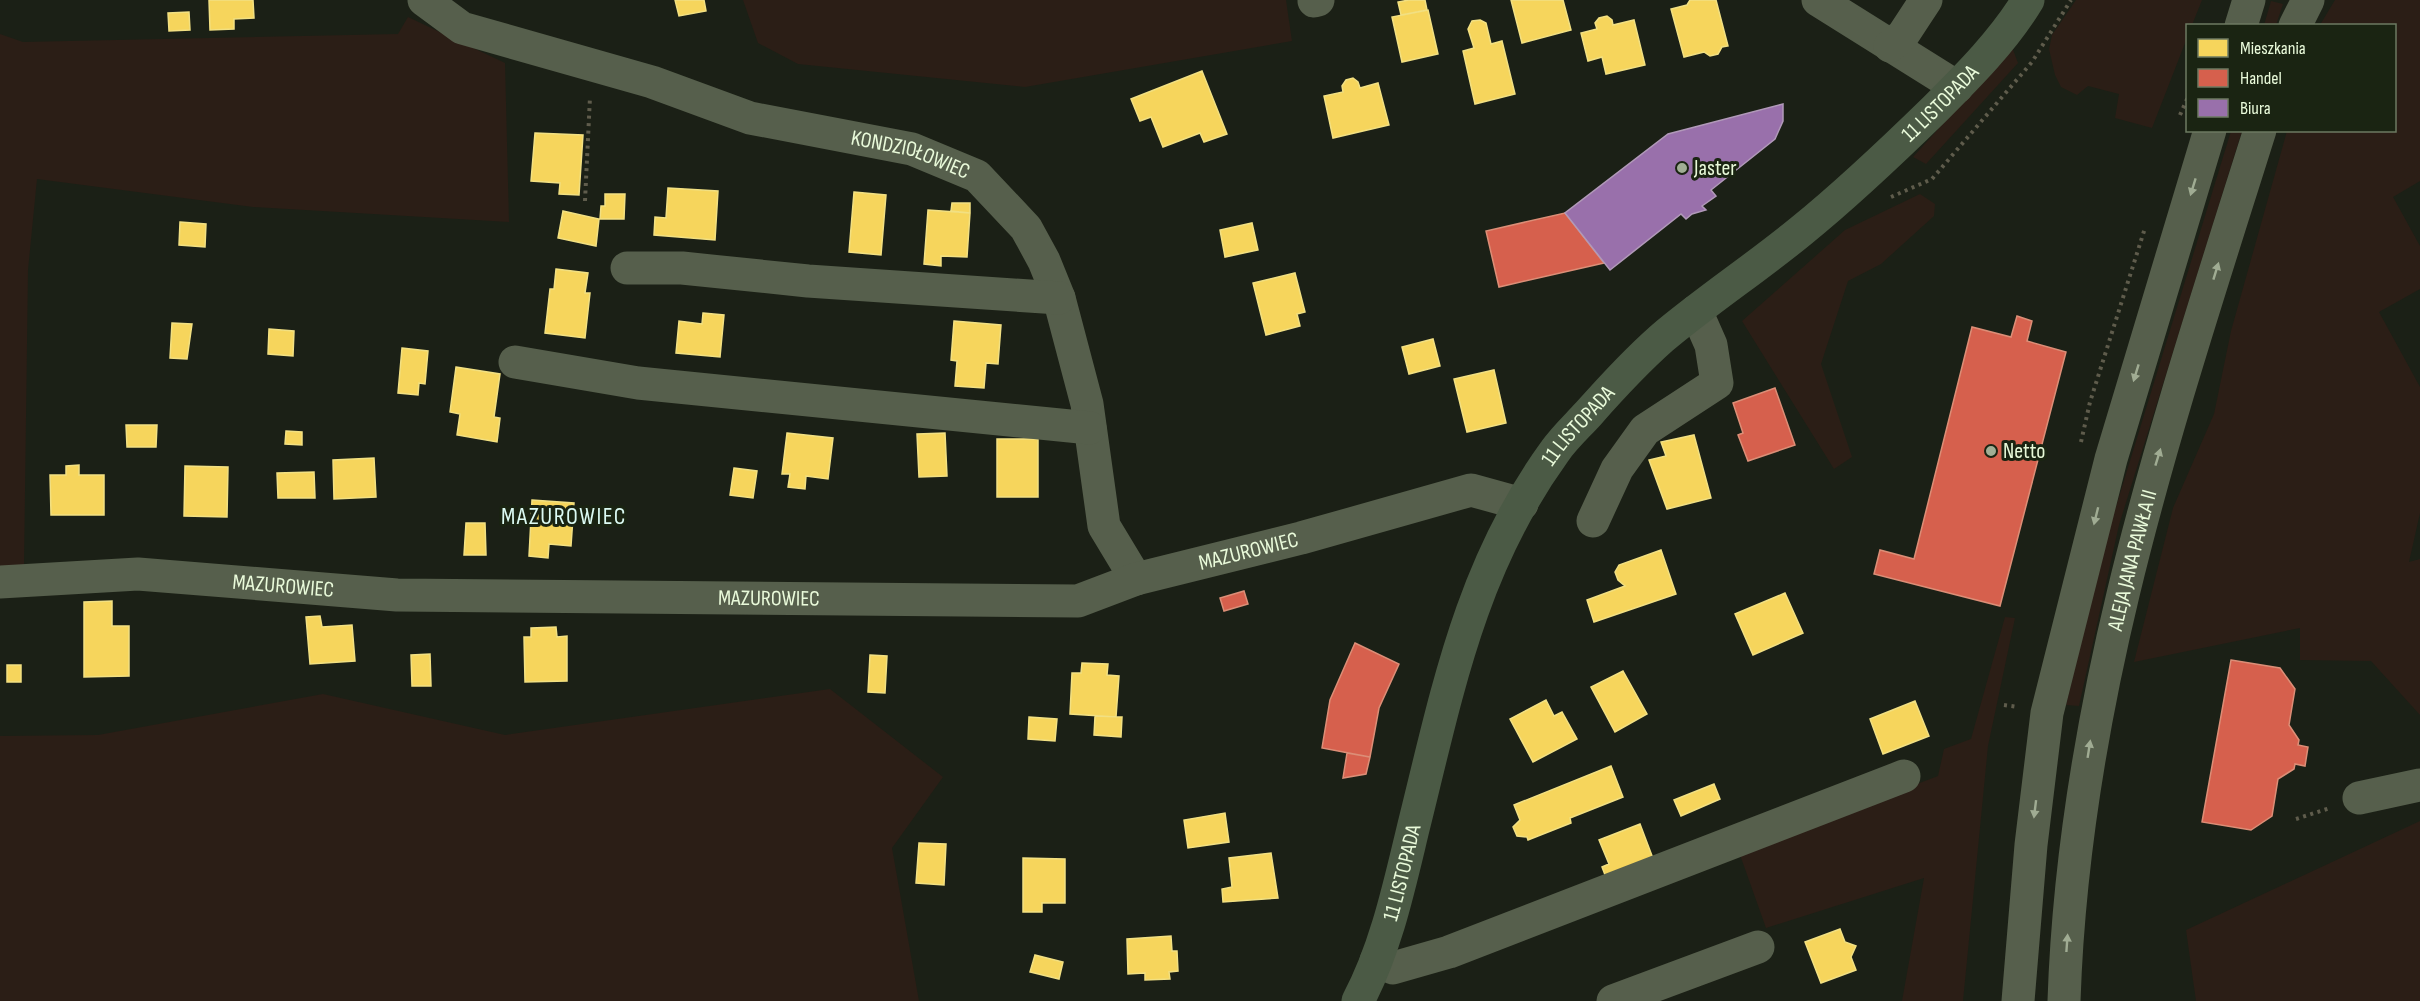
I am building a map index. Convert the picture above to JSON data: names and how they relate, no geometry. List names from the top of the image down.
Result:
{
  "streets": {
    "main road": ["11 LISTOPADA"],
    "street": ["KONDZIOŁOWIEC", "MAZUROWIEC", "ALEJA JANA PAWŁA II"]
  },
  "crossings": [
    ["11 LISTOPADA", "MAZUROWIEC"],
    ["KONDZIOŁOWIEC", "MAZUROWIEC"]
  ],
  "districts": ["MAZUROWIEC"],
  "places": ["Jaster", "Netto"],
  "legend": ["Mieszkania", "Handel", "Biura"]
}
